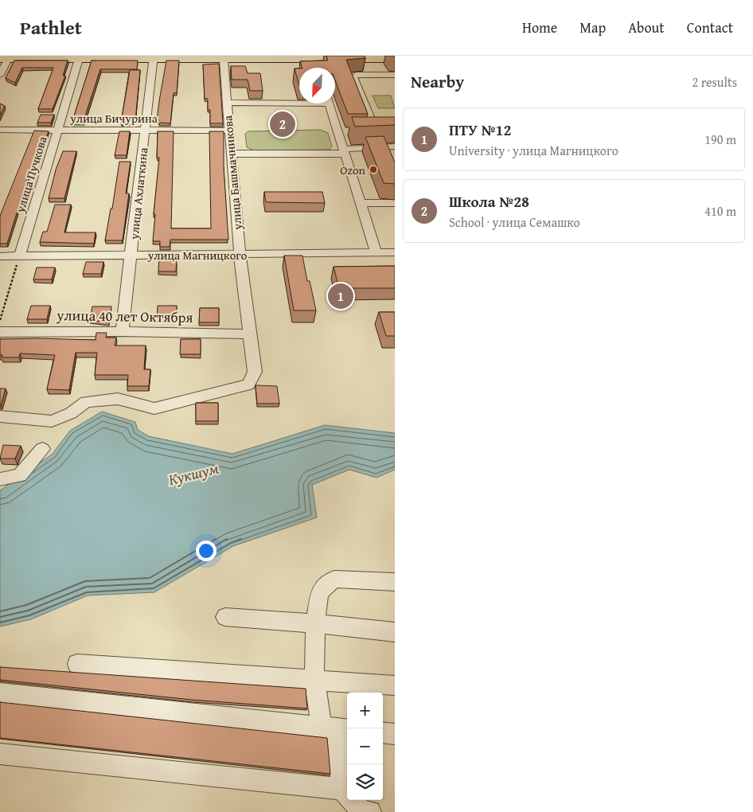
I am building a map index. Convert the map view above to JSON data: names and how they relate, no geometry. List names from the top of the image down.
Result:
{
  "streets": {
    "street": [
      "улица Бичурина",
      "улица Башмачникова",
      "улица Пучкова",
      "улица Ахлаткина",
      "улица Магницкого",
      "улица 40 лет Октября"
    ]
  },
  "crossings": [
    ["улица Бичурина", "улица Башмачникова"],
    ["улица Бичурина", "улица Пучкова"],
    ["улица Бичурина", "улица Ахлаткина"],
    ["улица Башмачникова", "улица Магницкого"],
    ["улица Башмачникова", "улица 40 лет Октября"],
    ["улица Пучкова", "улица Магницкого"],
    ["улица Ахлаткина", "улица Магницкого"],
    ["улица Ахлаткина", "улица 40 лет Октября"]
  ],
  "water": ["Кукшум"],
  "places": ["Ozon"],
  "north": "bottom left",
  "page": {
    "header": "Pathlet",
    "nav": [
      "Home",
      "Map",
      "About",
      "Contact"
    ],
    "heading": ["Nearby", "2 results"],
    "list": [
      {
        "mark": "1",
        "name": "ПТУ №12",
        "note": "University · улица Магницкого",
        "value": "190 m"
      },
      {
        "mark": "2",
        "name": "Школа №28",
        "note": "School · улица Семашко",
        "value": "410 m"
      }
    ],
    "pins": ["2", "1"],
    "map_buttons": ["+", "−"]
  }
}
